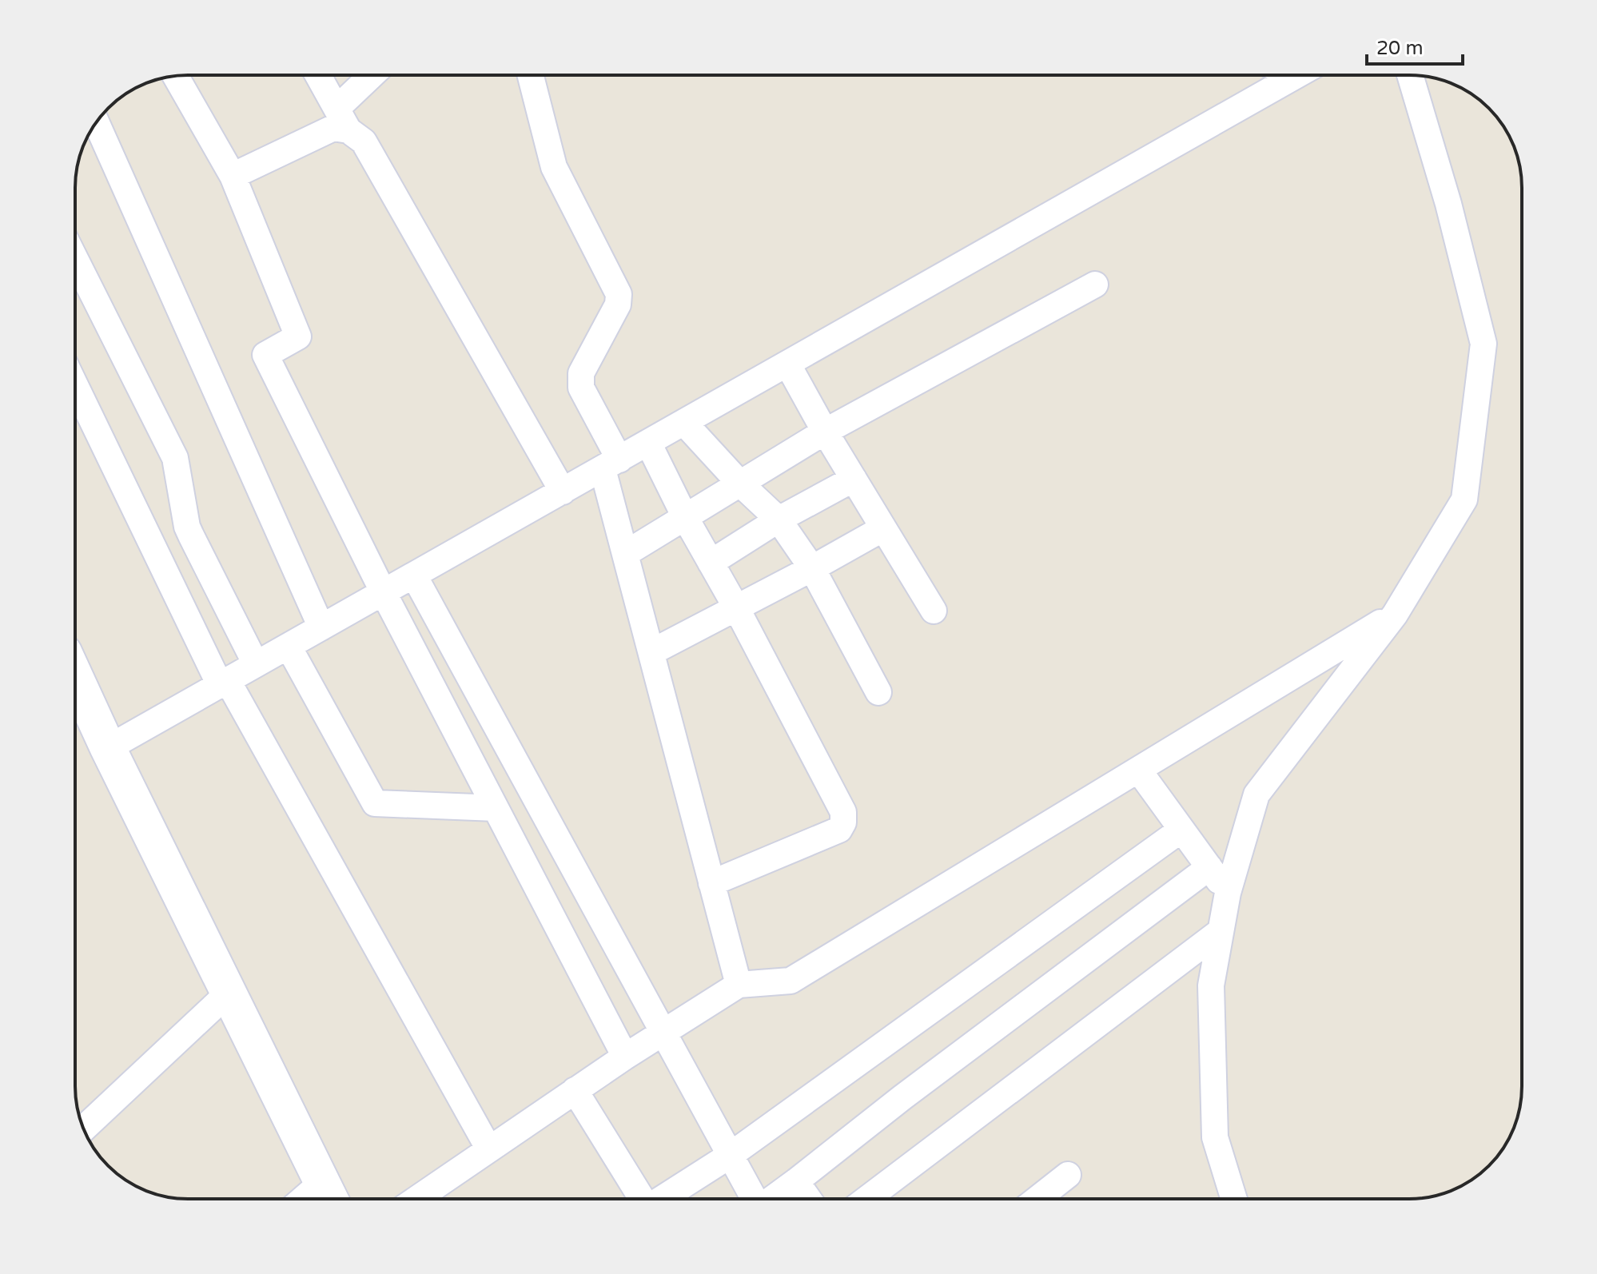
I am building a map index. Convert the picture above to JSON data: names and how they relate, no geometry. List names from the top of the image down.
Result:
{
  "scale_bar": "20 m"
}
